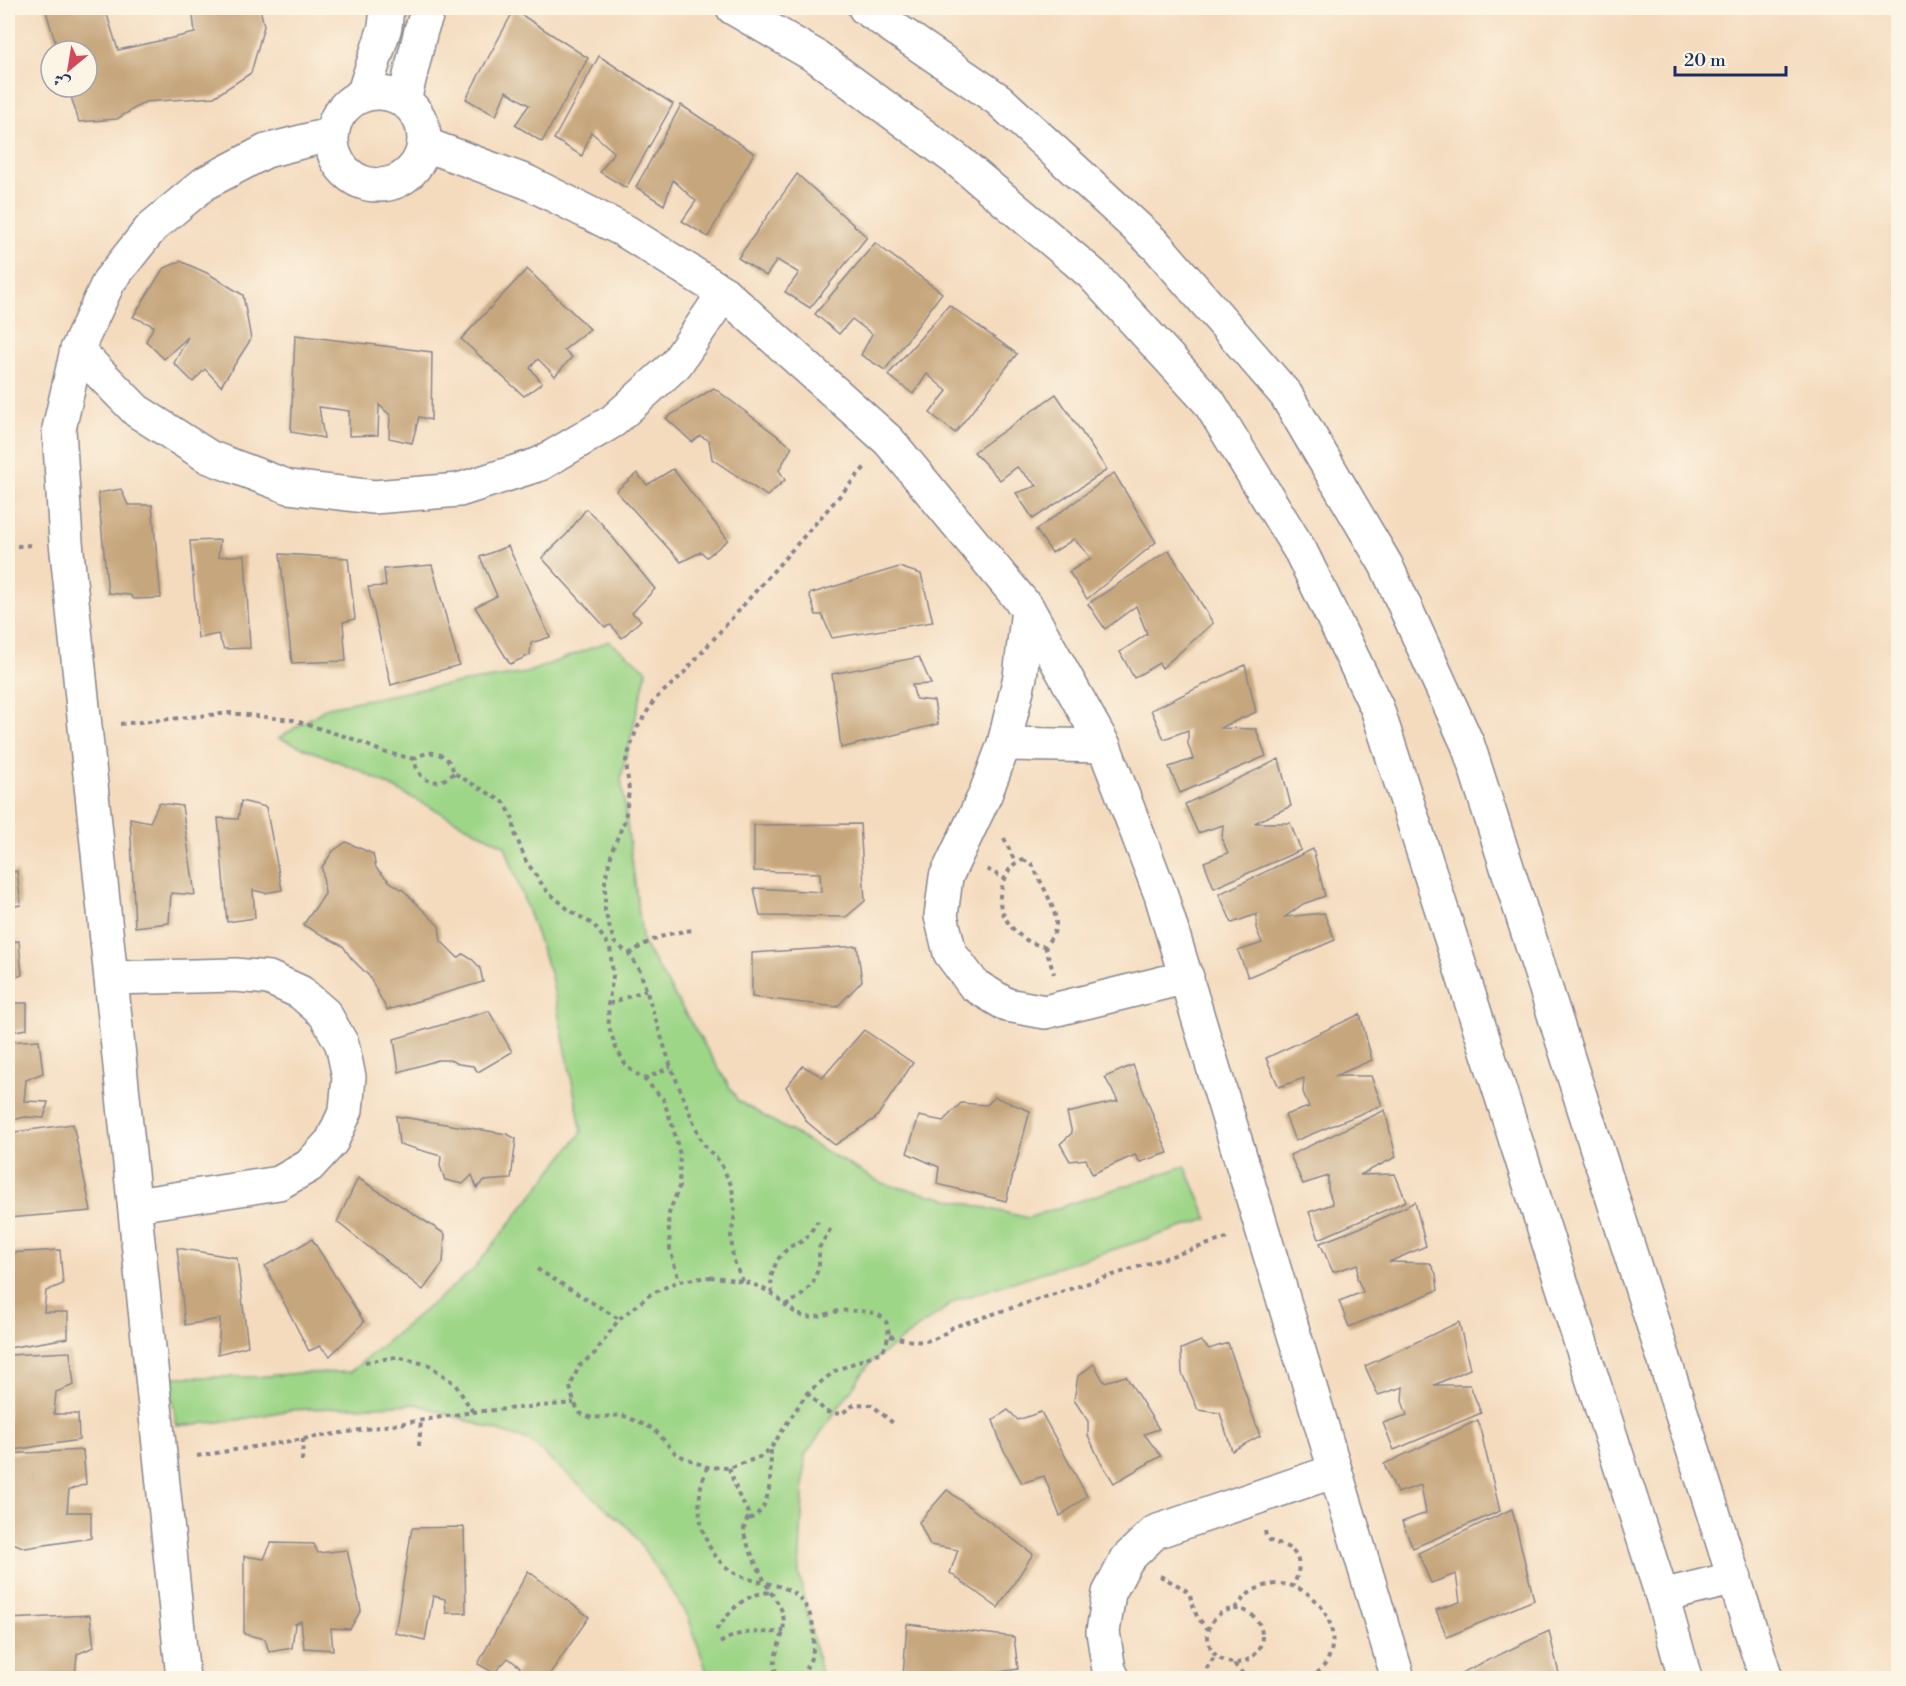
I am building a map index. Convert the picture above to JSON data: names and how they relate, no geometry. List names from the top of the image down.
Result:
{
  "scale_bar": "20 m",
  "north": "bottom left"
}
